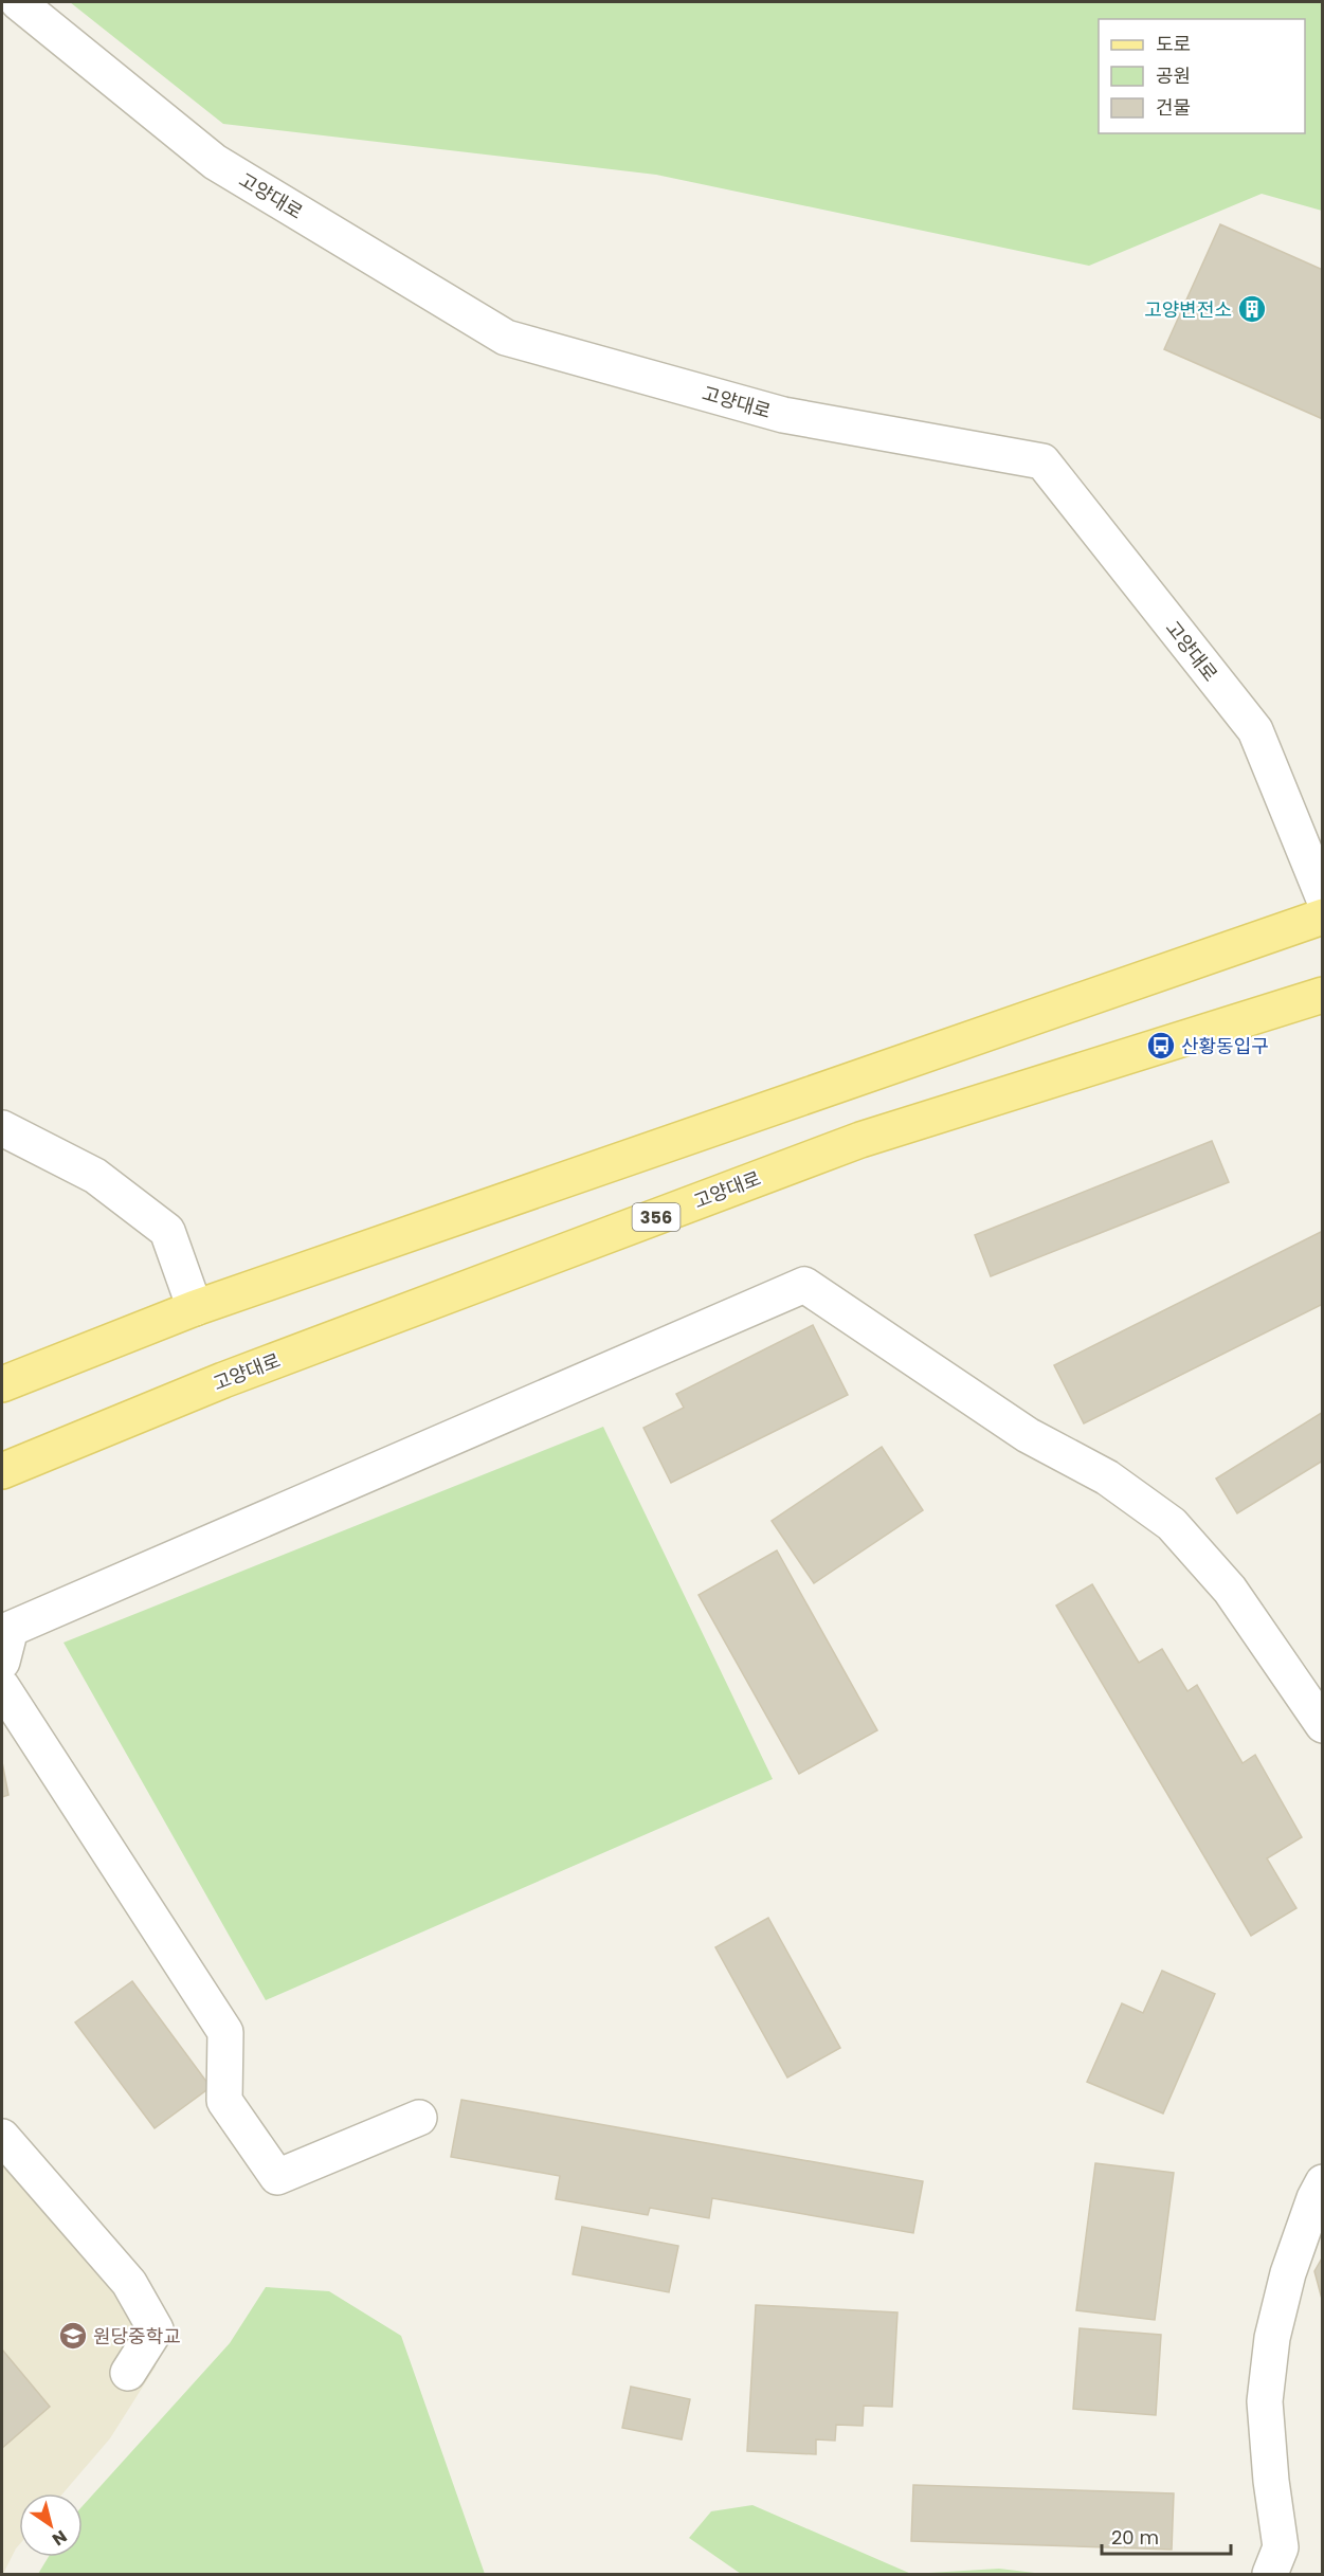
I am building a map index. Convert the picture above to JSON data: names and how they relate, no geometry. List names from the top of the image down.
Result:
{
  "streets": {
    "main road": ["고양대로", "356"]
  },
  "places": {
    "building": ["고양변전소"],
    "bus stop": ["산황동입구"],
    "school or university": ["원당중학교"]
  },
  "legend": ["도로", "공원", "건물"],
  "scale_bar": "20 m",
  "north": "bottom right"
}
